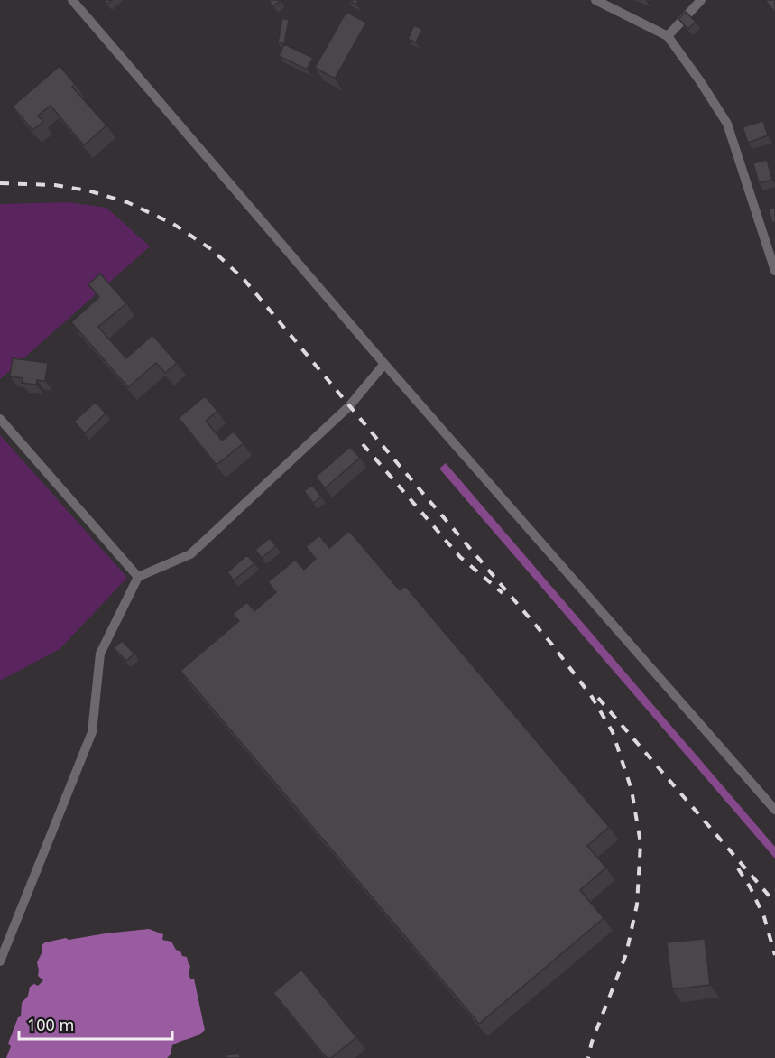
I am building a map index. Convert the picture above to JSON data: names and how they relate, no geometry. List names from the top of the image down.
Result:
{
  "scale_bar": "100 m"
}
